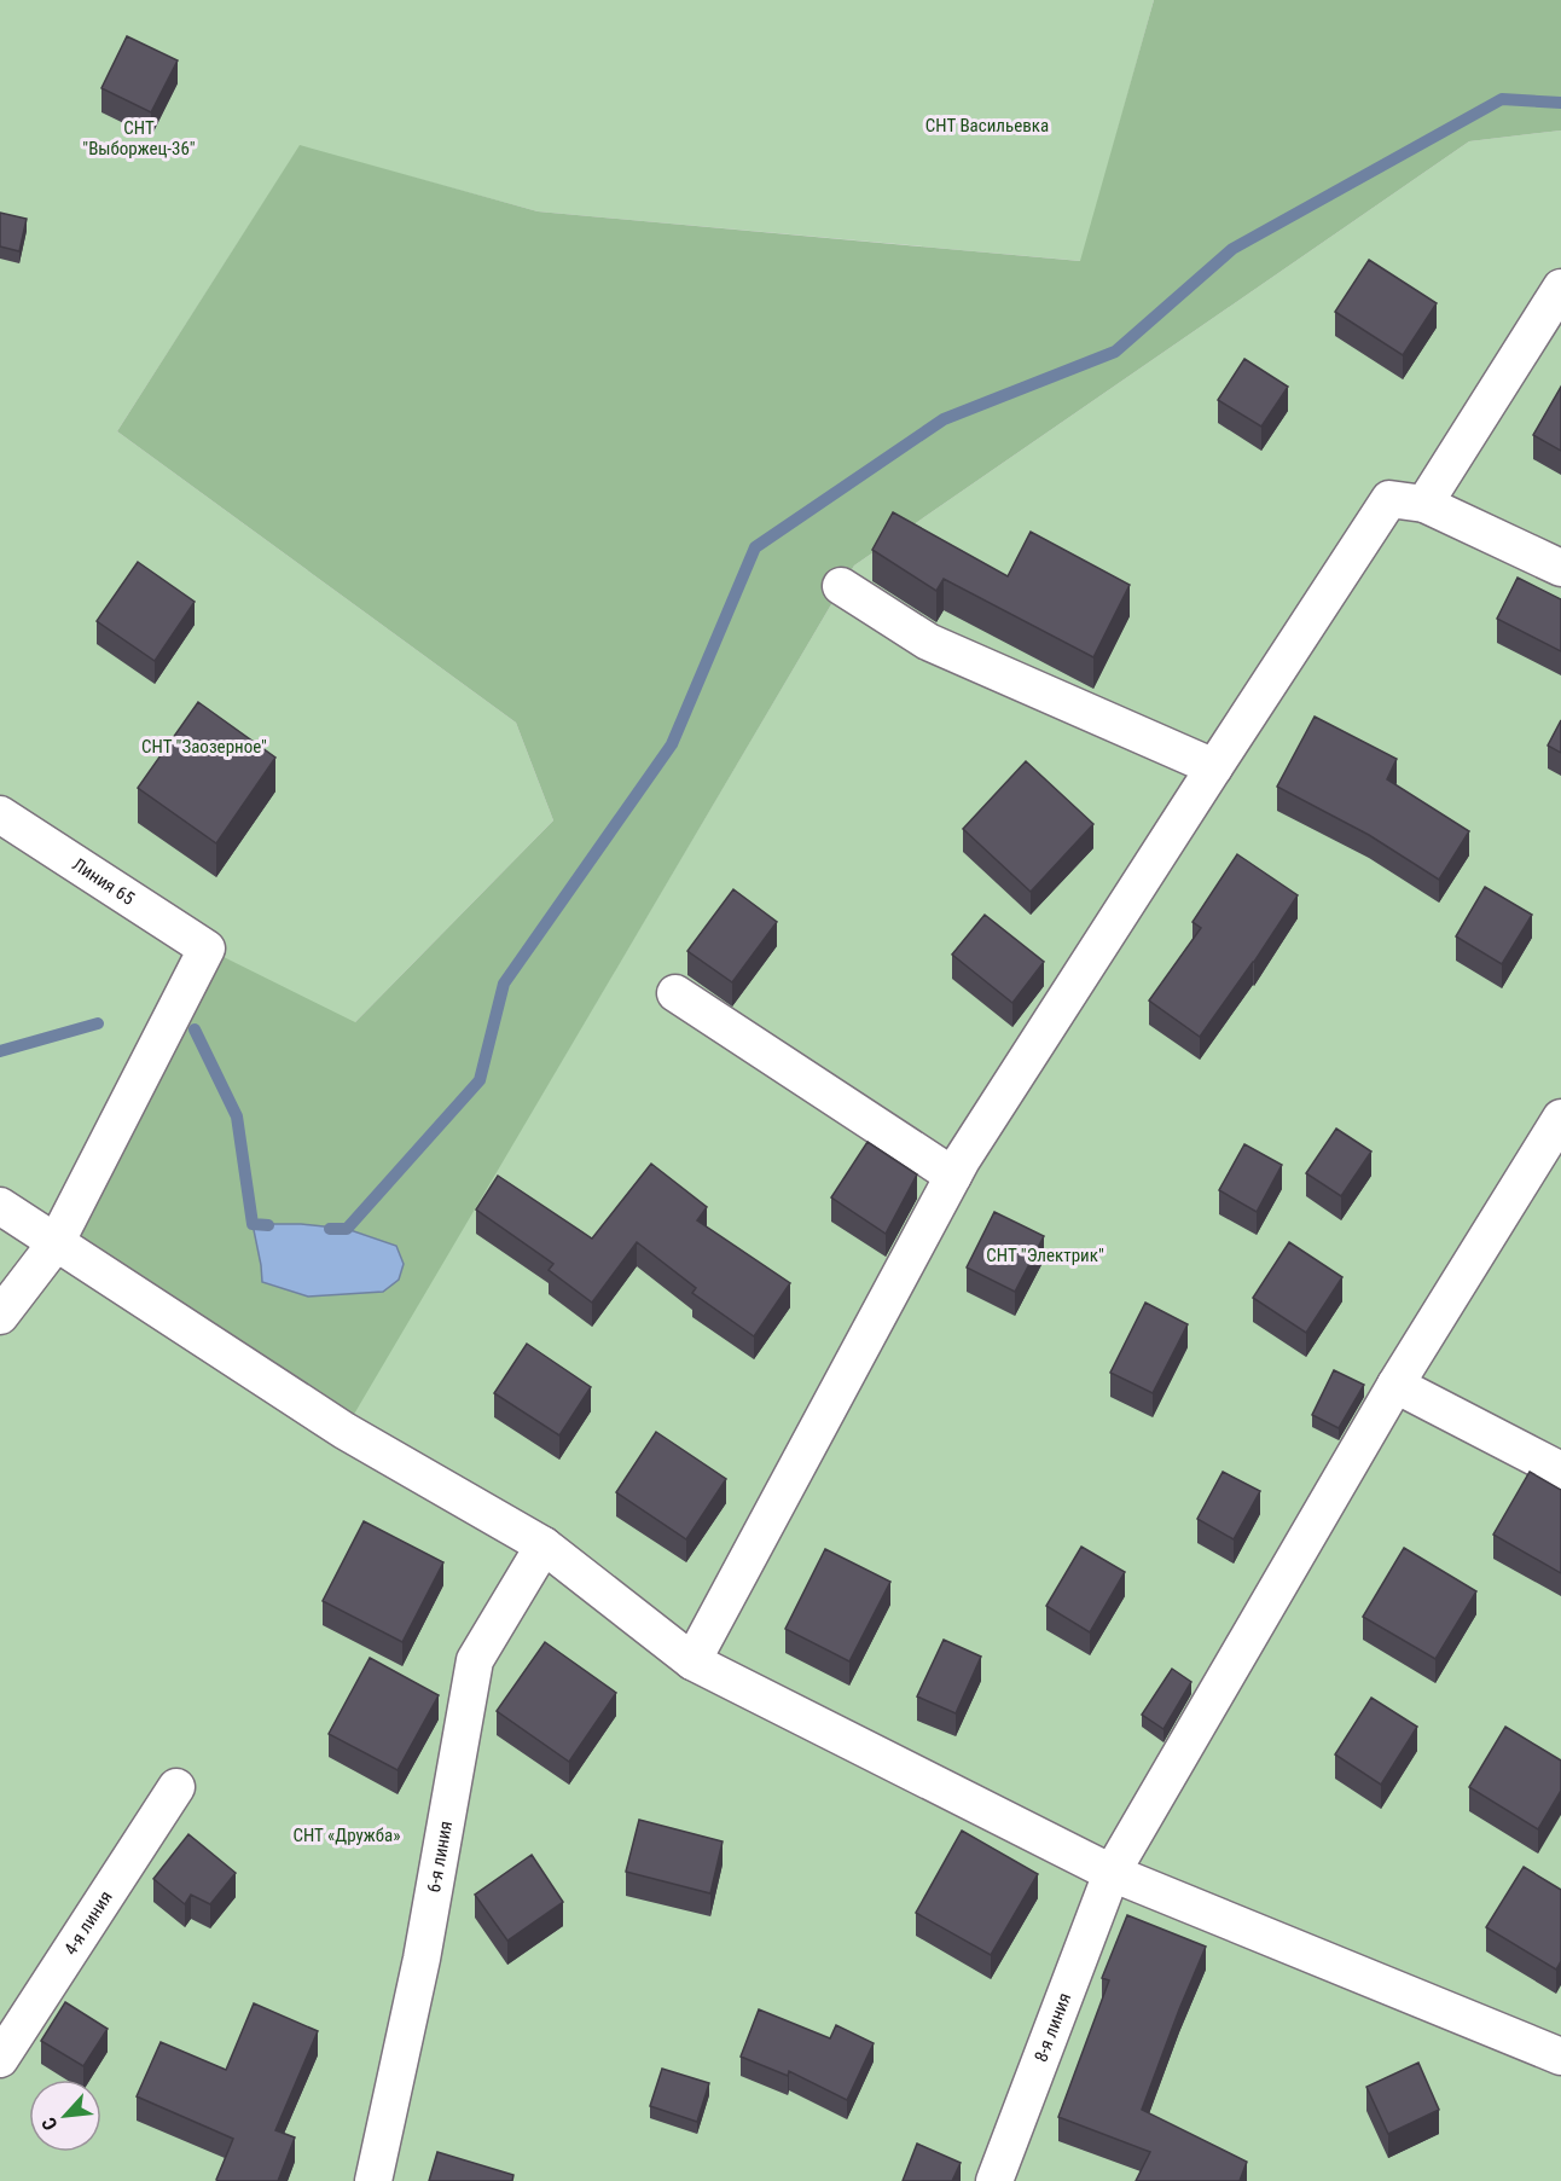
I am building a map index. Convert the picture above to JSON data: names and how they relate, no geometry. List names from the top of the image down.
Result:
{
  "streets": {
    "street": [
      "Линия 65",
      "6-я линия",
      "4-я линия",
      "8-я линия"
    ]
  },
  "parks": [
    "СНТ Васильевка",
    "СНТ \"Выборжец-36\"",
    "СНТ \"Заозерное\"",
    "СНТ \"Электрик\"",
    "СНТ «Дружба»"
  ],
  "north": "bottom left"
}
